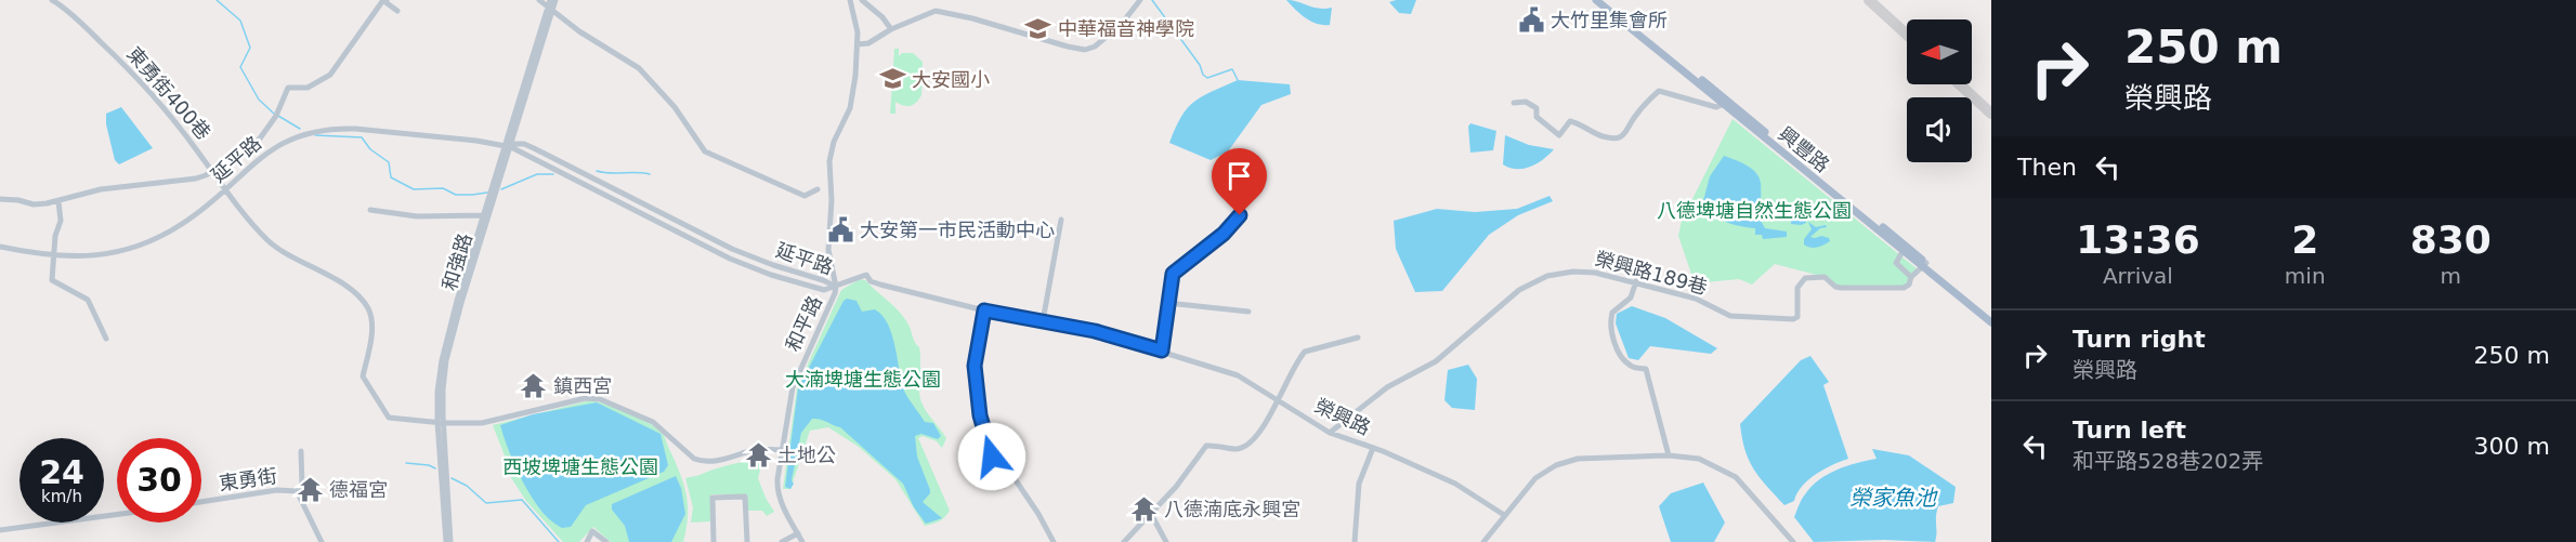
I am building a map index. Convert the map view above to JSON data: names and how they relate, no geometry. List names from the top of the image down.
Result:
{
  "streets": {
    "main road": ["興豐路"],
    "street": [
      "東勇街400巷",
      "延平路",
      "和強路",
      "榮興路189巷",
      "和平路",
      "榮興路",
      "東勇街"
    ]
  },
  "crossings": [
    ["東勇街400巷", "延平路"],
    ["東勇街400巷", "和強路"],
    ["延平路", "和強路"],
    ["延平路", "和平路"],
    ["延平路", "榮興路"],
    ["榮興路189巷", "榮興路"],
    ["和平路", "榮興路"]
  ],
  "water": ["榮家魚池"],
  "parks": ["八德埤塘自然生態公園", "大湳埤塘生態公園", "西坡埤塘生態公園"],
  "places": {
    "public building": ["大竹里集會所", "大安第一市民活動中心"],
    "school or university": ["中華福音神學院", "大安國小"],
    "temple": [
      "鎮西宮",
      "土地公",
      "德福宮",
      "八德湳底永興宮"
    ]
  },
  "north": "left",
  "page": {
    "turn": ["250 m", "榮興路"],
    "then": "Then",
    "eta": [
      "13:36",
      "Arrival",
      "2",
      "min",
      "830",
      "m"
    ],
    "list": [
      {
        "name": "Turn right",
        "note": "榮興路",
        "value": "250 m"
      },
      {
        "name": "Turn left",
        "note": "和平路528巷202弄",
        "value": "300 m"
      }
    ],
    "speed": "24 km/h",
    "limit": "30"
  }
}
